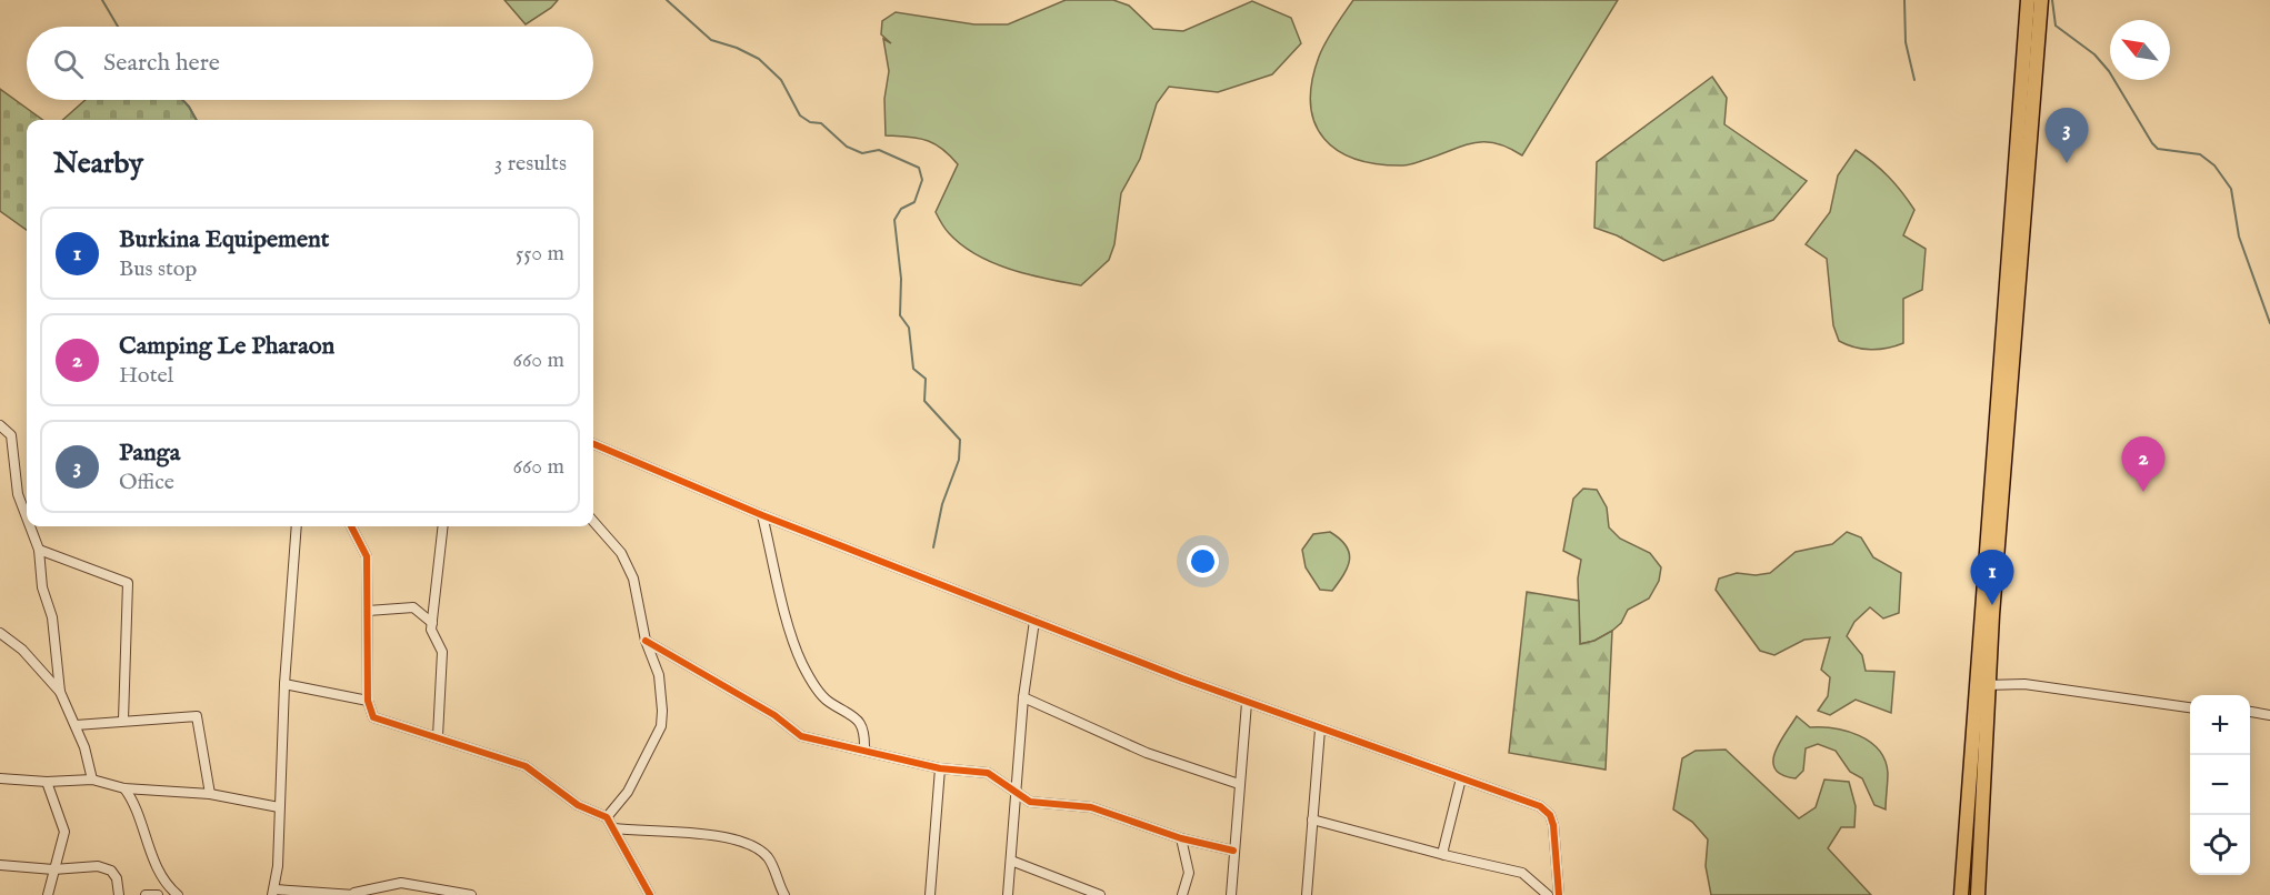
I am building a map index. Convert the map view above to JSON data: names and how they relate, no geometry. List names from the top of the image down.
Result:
{
  "north": "top left",
  "page": {
    "search": "Search here",
    "pins": ["3", "2", "1"],
    "heading": ["Nearby", "3 results"],
    "list": [
      {
        "mark": "1",
        "name": "Burkina Equipement",
        "note": "Bus stop",
        "value": "550 m"
      },
      {
        "mark": "2",
        "name": "Camping Le Pharaon",
        "note": "Hotel",
        "value": "660 m"
      },
      {
        "mark": "3",
        "name": "Panga",
        "note": "Office",
        "value": "660 m"
      }
    ],
    "map_buttons": ["+", "−"]
  }
}
